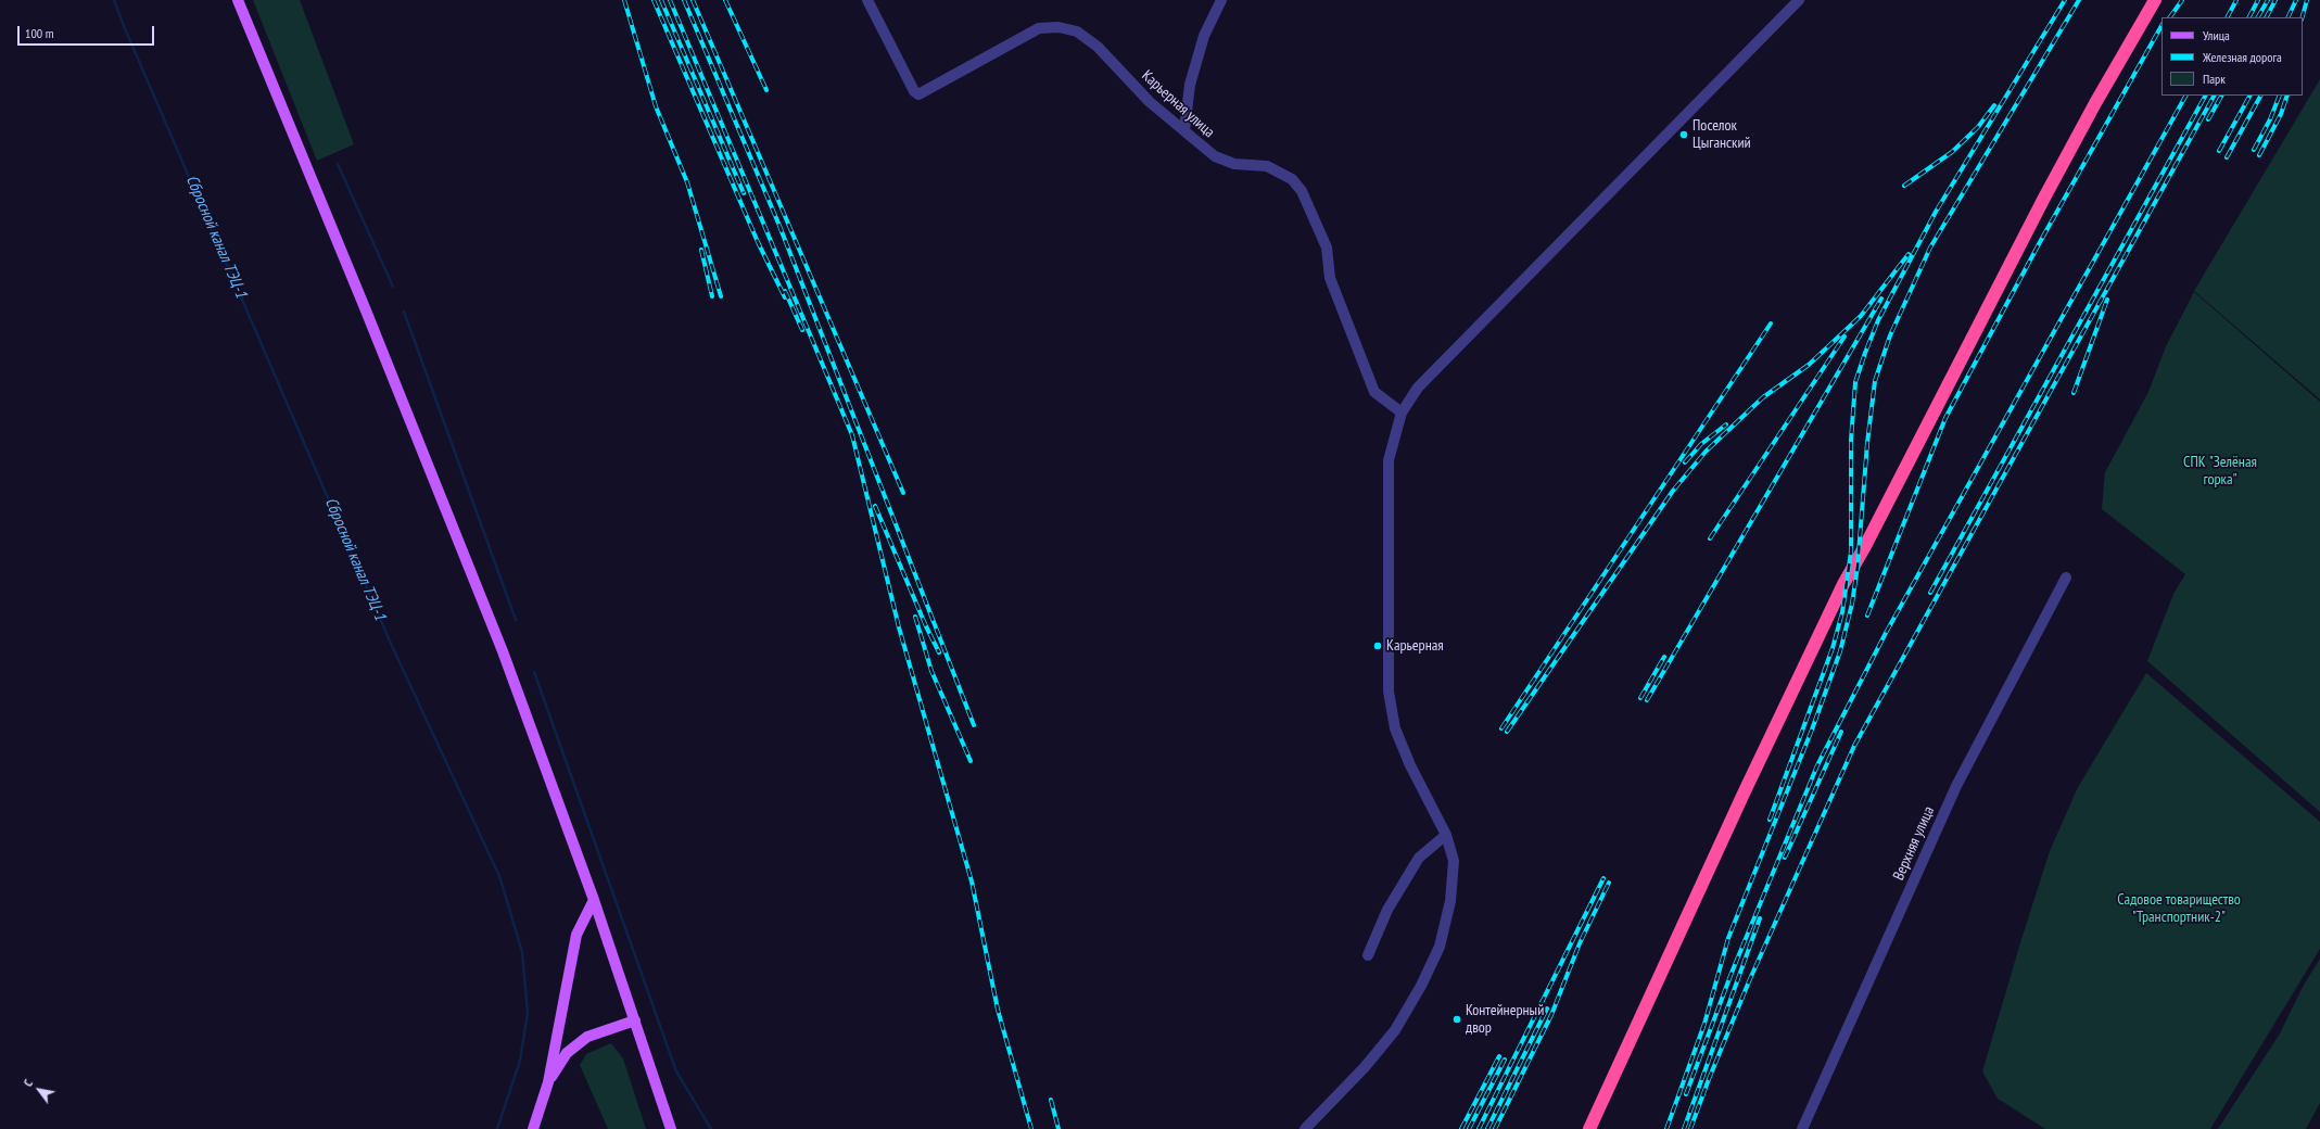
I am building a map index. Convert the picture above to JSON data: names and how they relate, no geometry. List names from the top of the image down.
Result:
{
  "streets": {
    "street": ["Карьерная улица", "Верхняя улица"]
  },
  "water": ["Сбросной канал ТЭЦ-1"],
  "parks": ["СПК \"Зелёная горка\"", "Садовое товарищество \"Транспортник-2\""],
  "places": ["Поселок Цыганский", "Карьерная", "Контейнерный двор"],
  "legend": ["Улица", "Железная дорога", "Парк"],
  "scale_bar": "100 m",
  "north": "top left"
}
